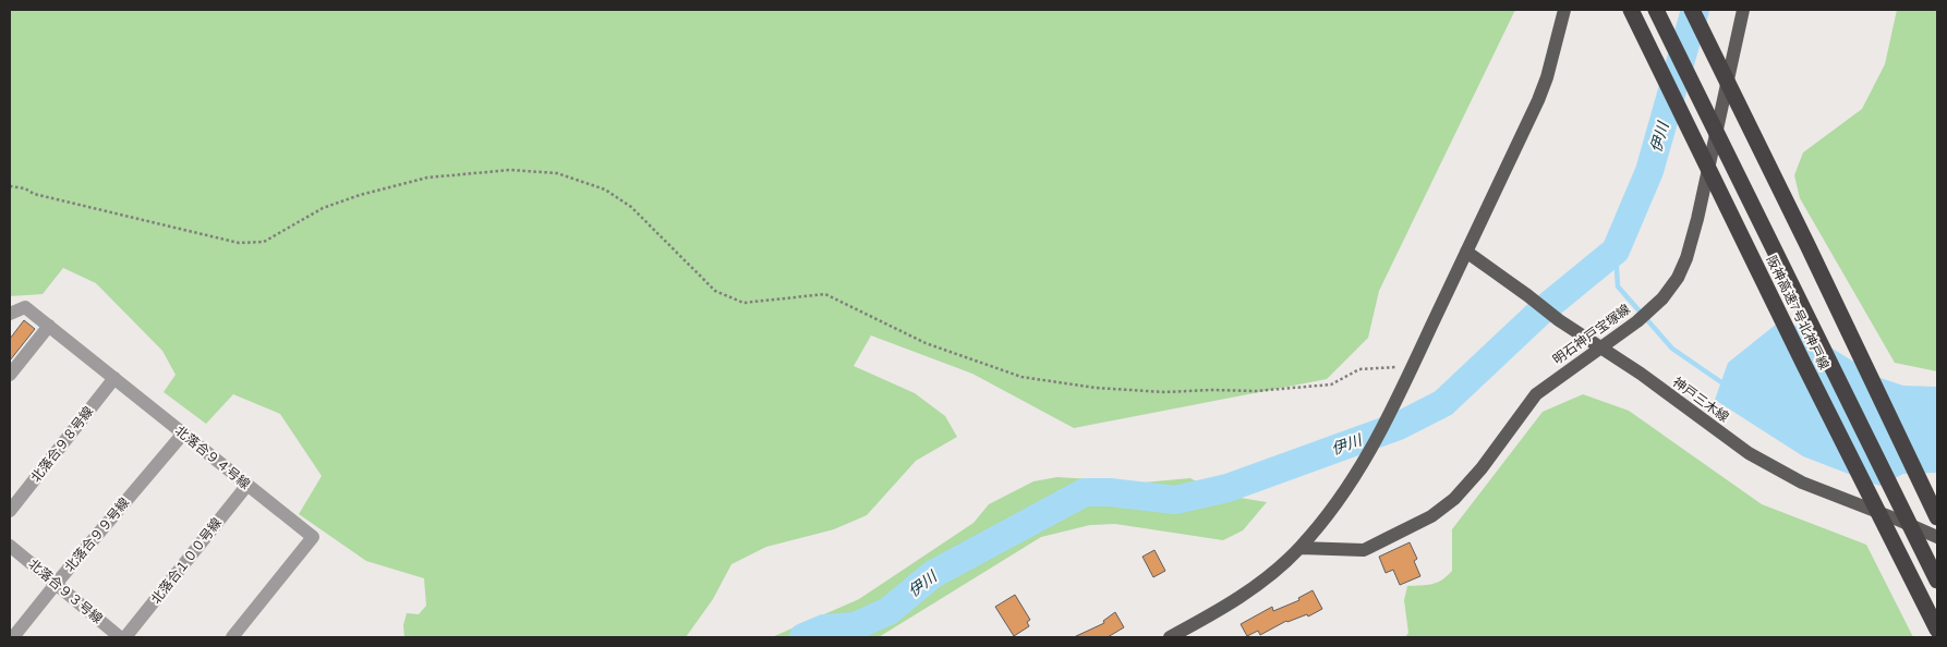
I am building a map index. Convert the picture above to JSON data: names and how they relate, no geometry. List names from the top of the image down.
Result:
{
  "streets": {
    "highway": ["阪神高速7号北神戸線"],
    "main road": ["明石神戸宝塚線", "神戸三木線"],
    "street": [
      "北落合９８号線",
      "北落合９４号線",
      "北落合９９号線",
      "北落合１００号線",
      "北落合９３号線"
    ]
  },
  "crossings": [
    ["明石神戸宝塚線", "神戸三木線"],
    ["北落合９８号線", "北落合９４号線"],
    ["北落合９４号線", "北落合９９号線"],
    ["北落合９４号線", "北落合１００号線"],
    ["北落合９９号線", "北落合９３号線"]
  ],
  "water": ["伊川"]
}
